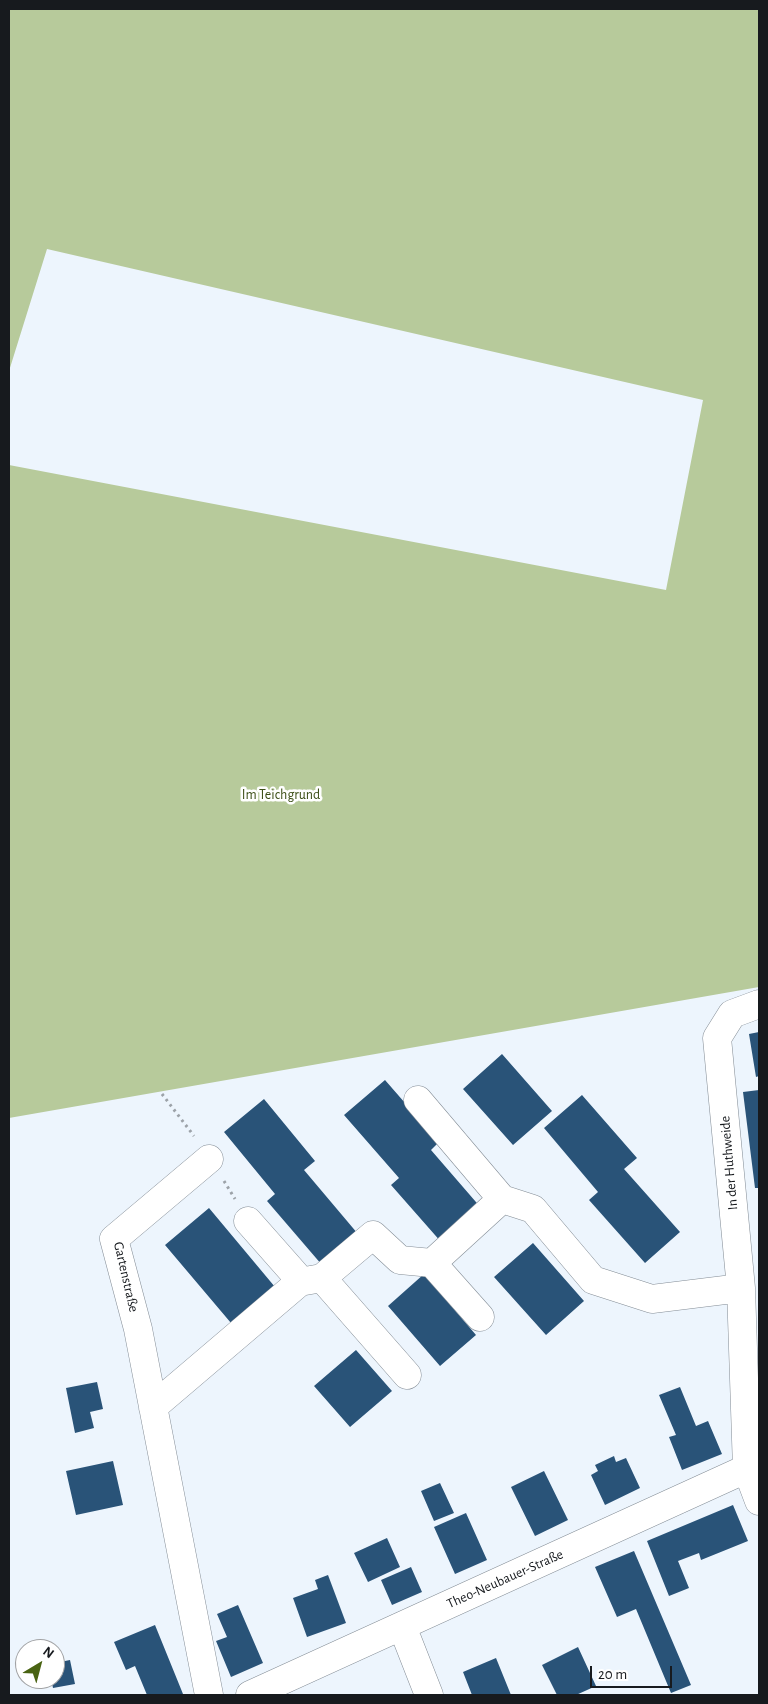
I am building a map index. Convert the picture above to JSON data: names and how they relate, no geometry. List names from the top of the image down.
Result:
{
  "streets": {
    "street": ["In der Huthweide", "Gartenstraße", "Theo-Neubauer-Straße"]
  },
  "crossings": [
    ["In der Huthweide", "Theo-Neubauer-Straße"]
  ],
  "parks": ["Im Teichgrund"],
  "scale_bar": "20 m",
  "north": "top right"
}
